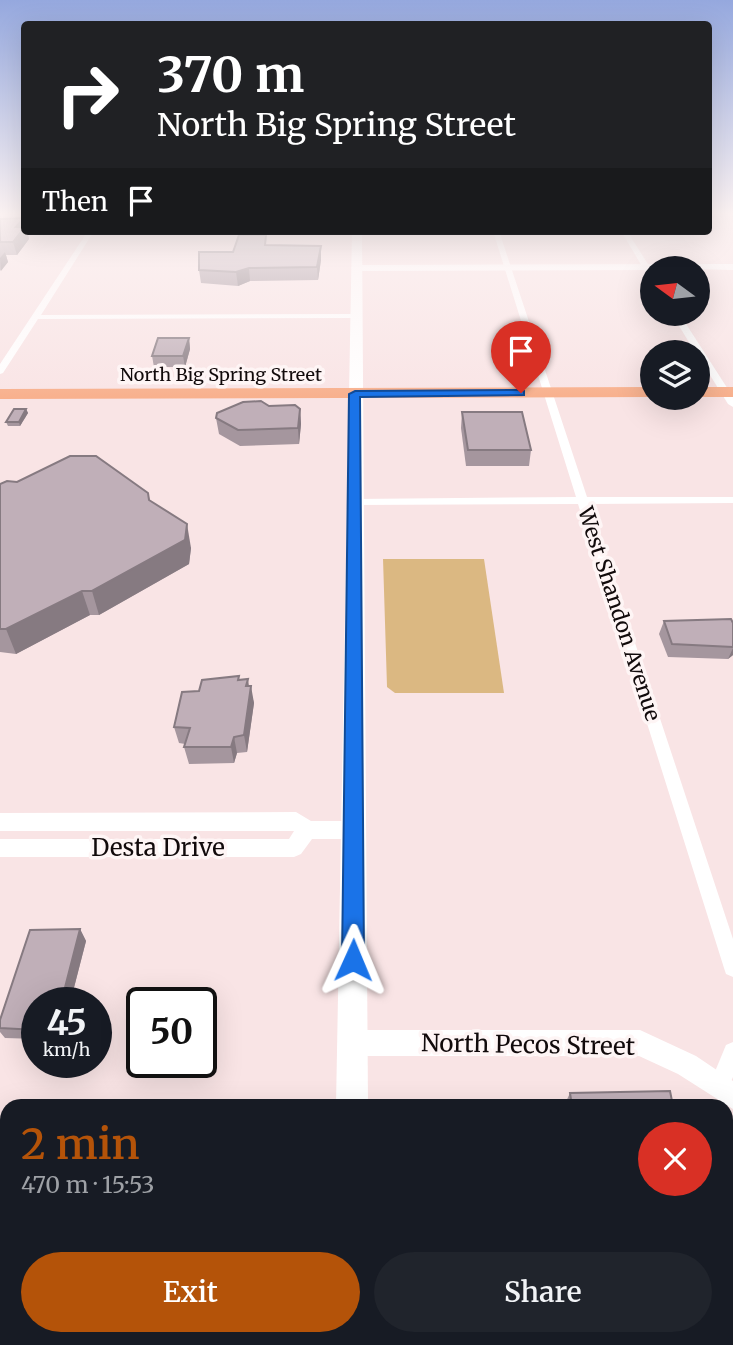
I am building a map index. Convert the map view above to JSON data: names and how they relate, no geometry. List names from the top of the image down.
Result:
{
  "streets": {
    "highway": ["North Big Spring Street"],
    "street": ["West Shandon Avenue", "Desta Drive", "North Pecos Street"]
  },
  "crossings": [
    ["North Big Spring Street", "West Shandon Avenue"]
  ],
  "north": "left",
  "page": {
    "turn": ["370 m", "North Big Spring Street"],
    "then": "Then",
    "speed": "45 km/h",
    "limit": "50",
    "heading": ["2 min", "470 m · 15:53"],
    "buttons": ["Exit", "Share"]
  }
}
